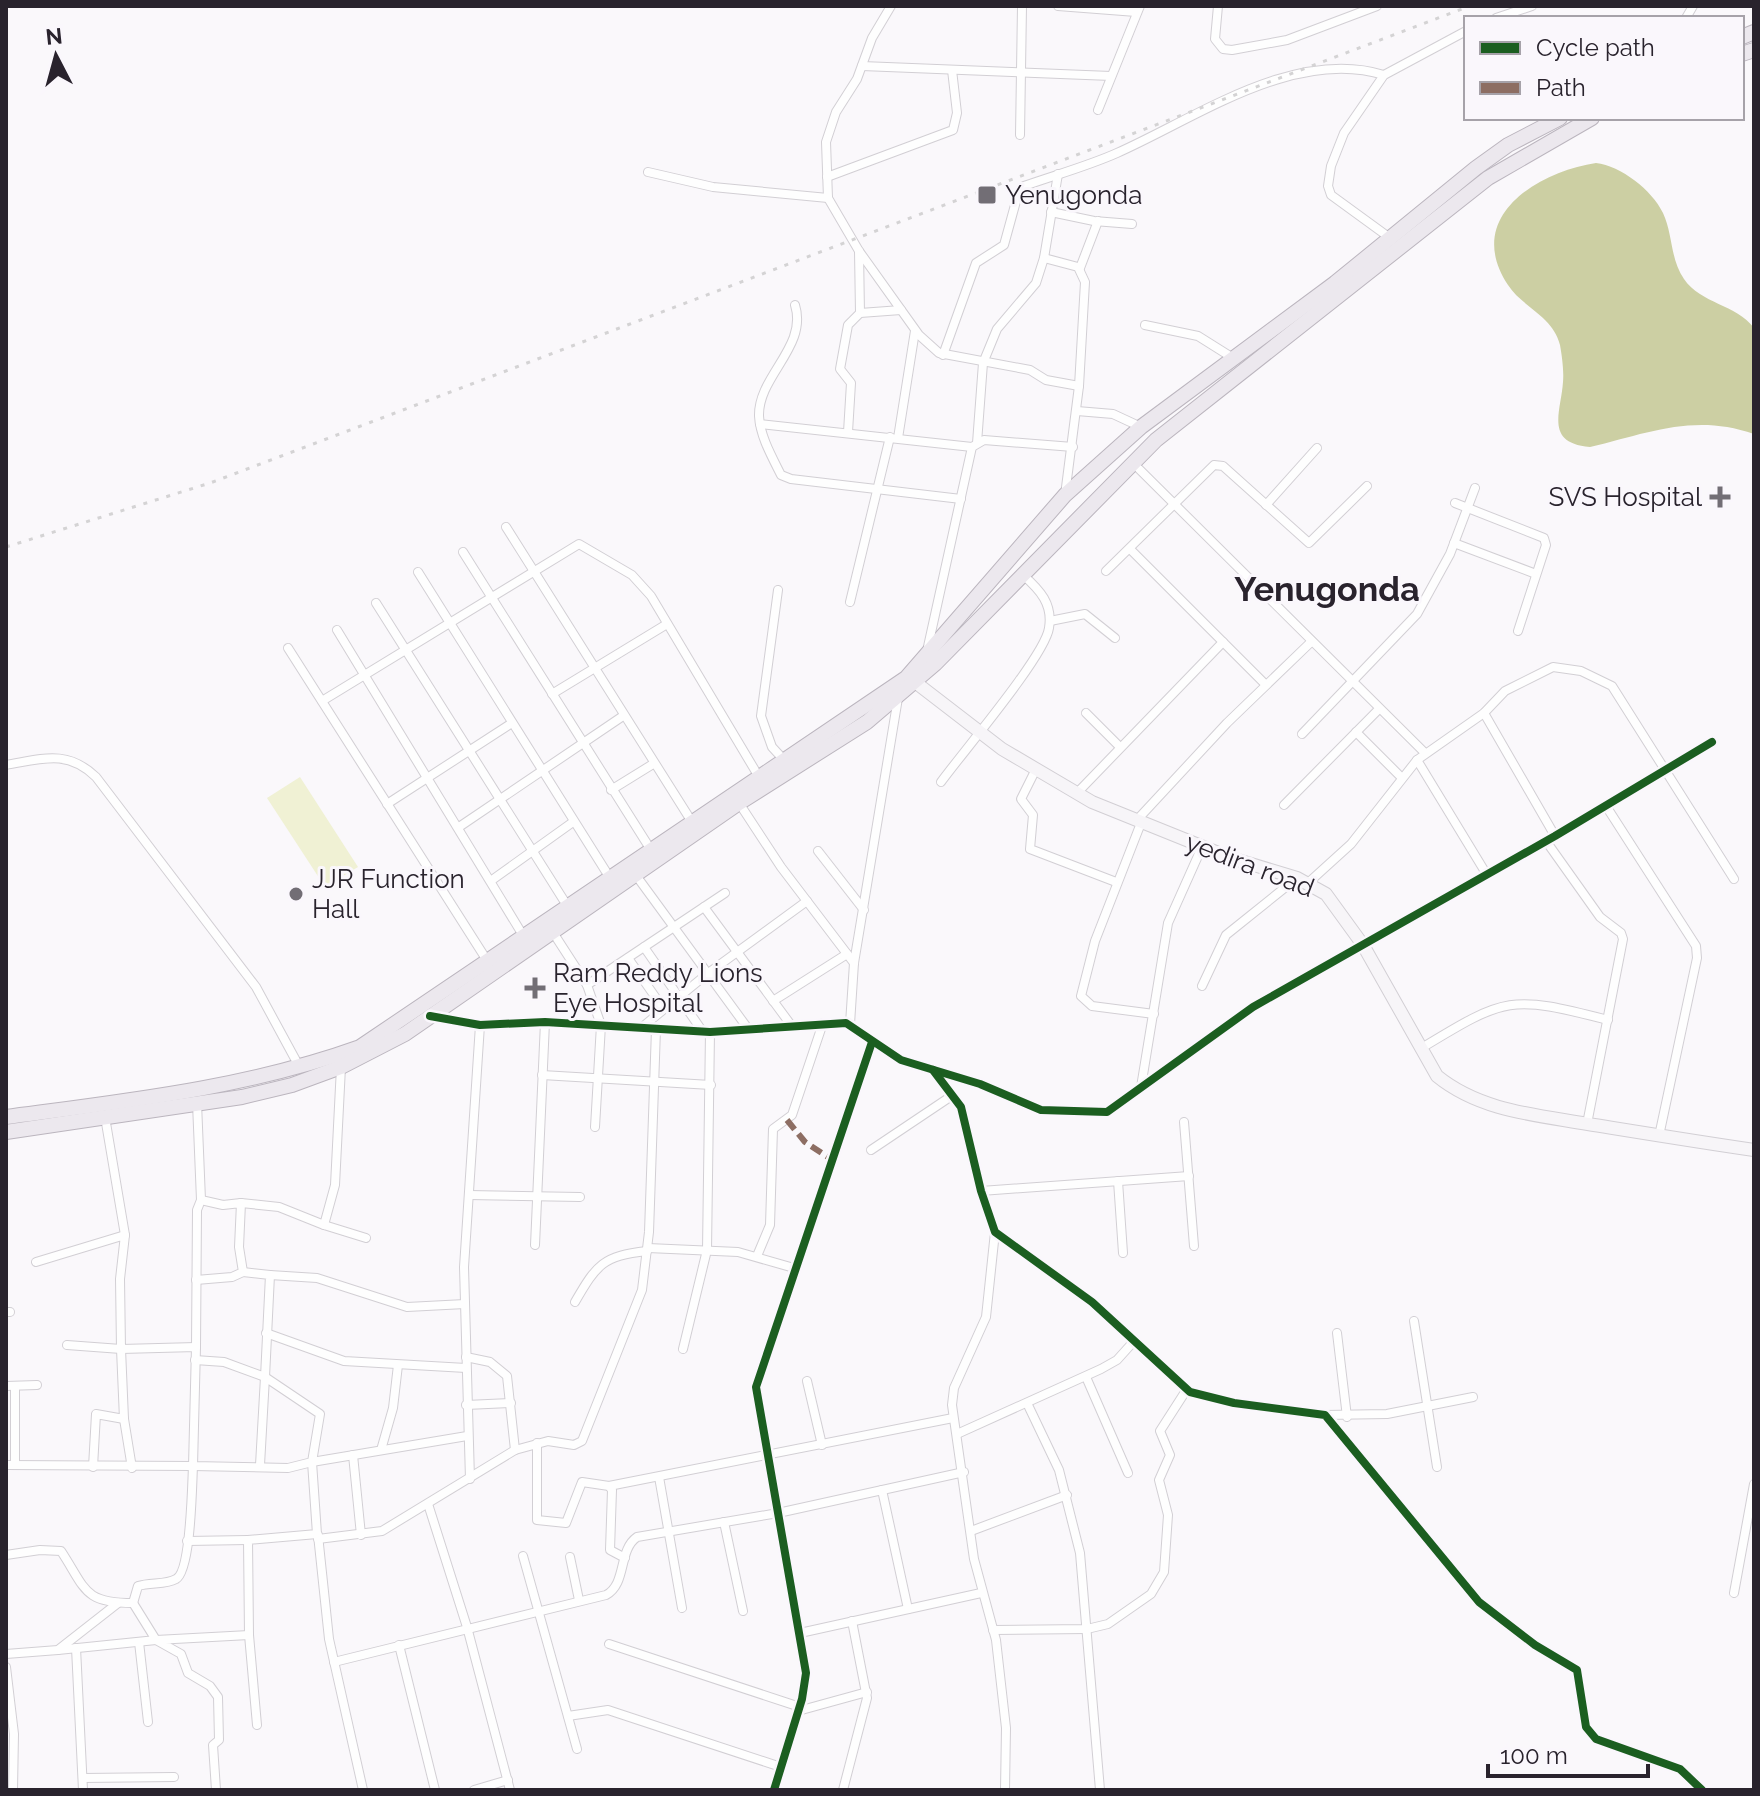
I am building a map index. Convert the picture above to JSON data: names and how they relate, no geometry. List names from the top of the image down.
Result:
{
  "streets": {
    "main road": ["yedira road"]
  },
  "districts": ["Yenugonda"],
  "places": {
    "transit": ["Yenugonda"],
    "health": ["SVS Hospital", "Ram Reddy Lions Eye Hospital"],
    "other": ["JJR Function Hall"]
  },
  "legend": ["Cycle path", "Path"],
  "scale_bar": "100 m",
  "north": "top"
}
